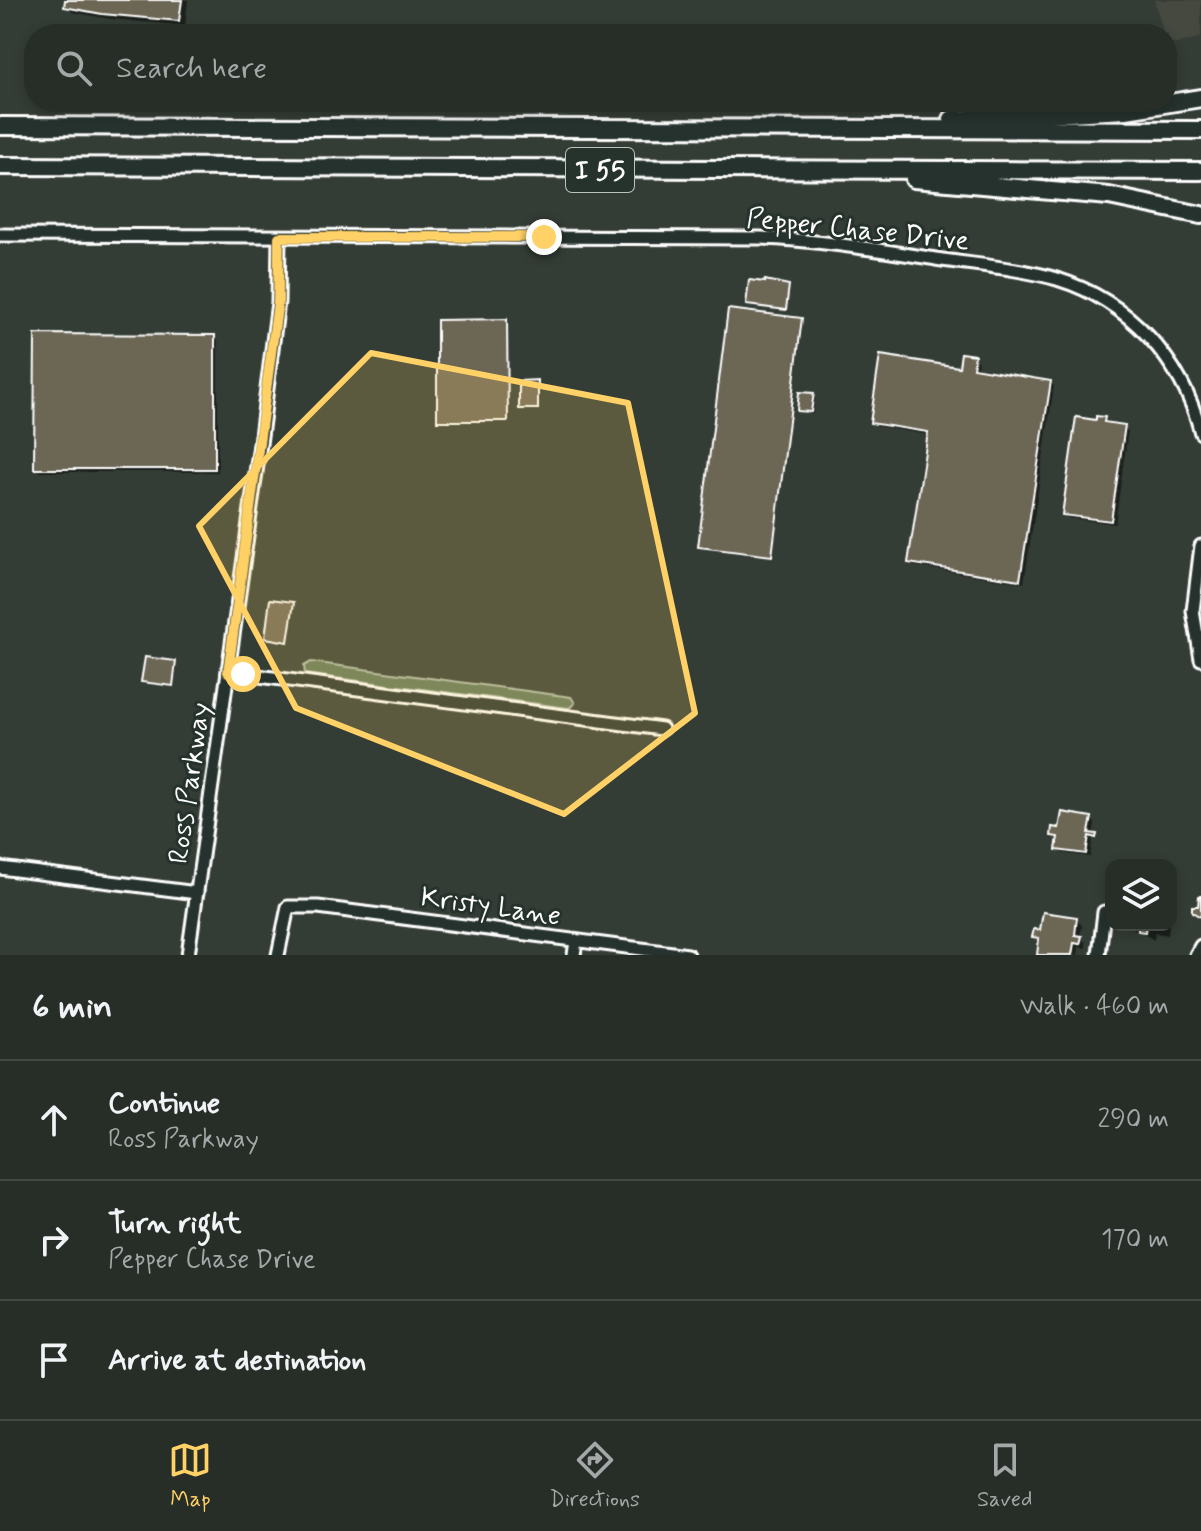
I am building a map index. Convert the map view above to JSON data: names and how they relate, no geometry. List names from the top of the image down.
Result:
{
  "streets": {
    "highway": ["I 55"],
    "street": ["Pepper Chase Drive", "Ross Parkway", "Kristy Lane"]
  },
  "crossings": [
    ["Pepper Chase Drive", "Ross Parkway"]
  ],
  "page": {
    "search": "Search here",
    "heading": ["6 min", "Walk · 460 m"],
    "list": [
      ["Continue", "Ross Parkway", "290 m"],
      ["Turn right", "Pepper Chase Drive", "170 m"],
      "Arrive at destination"
    ],
    "nav": ["Map", "Directions", "Saved"]
  }
}
